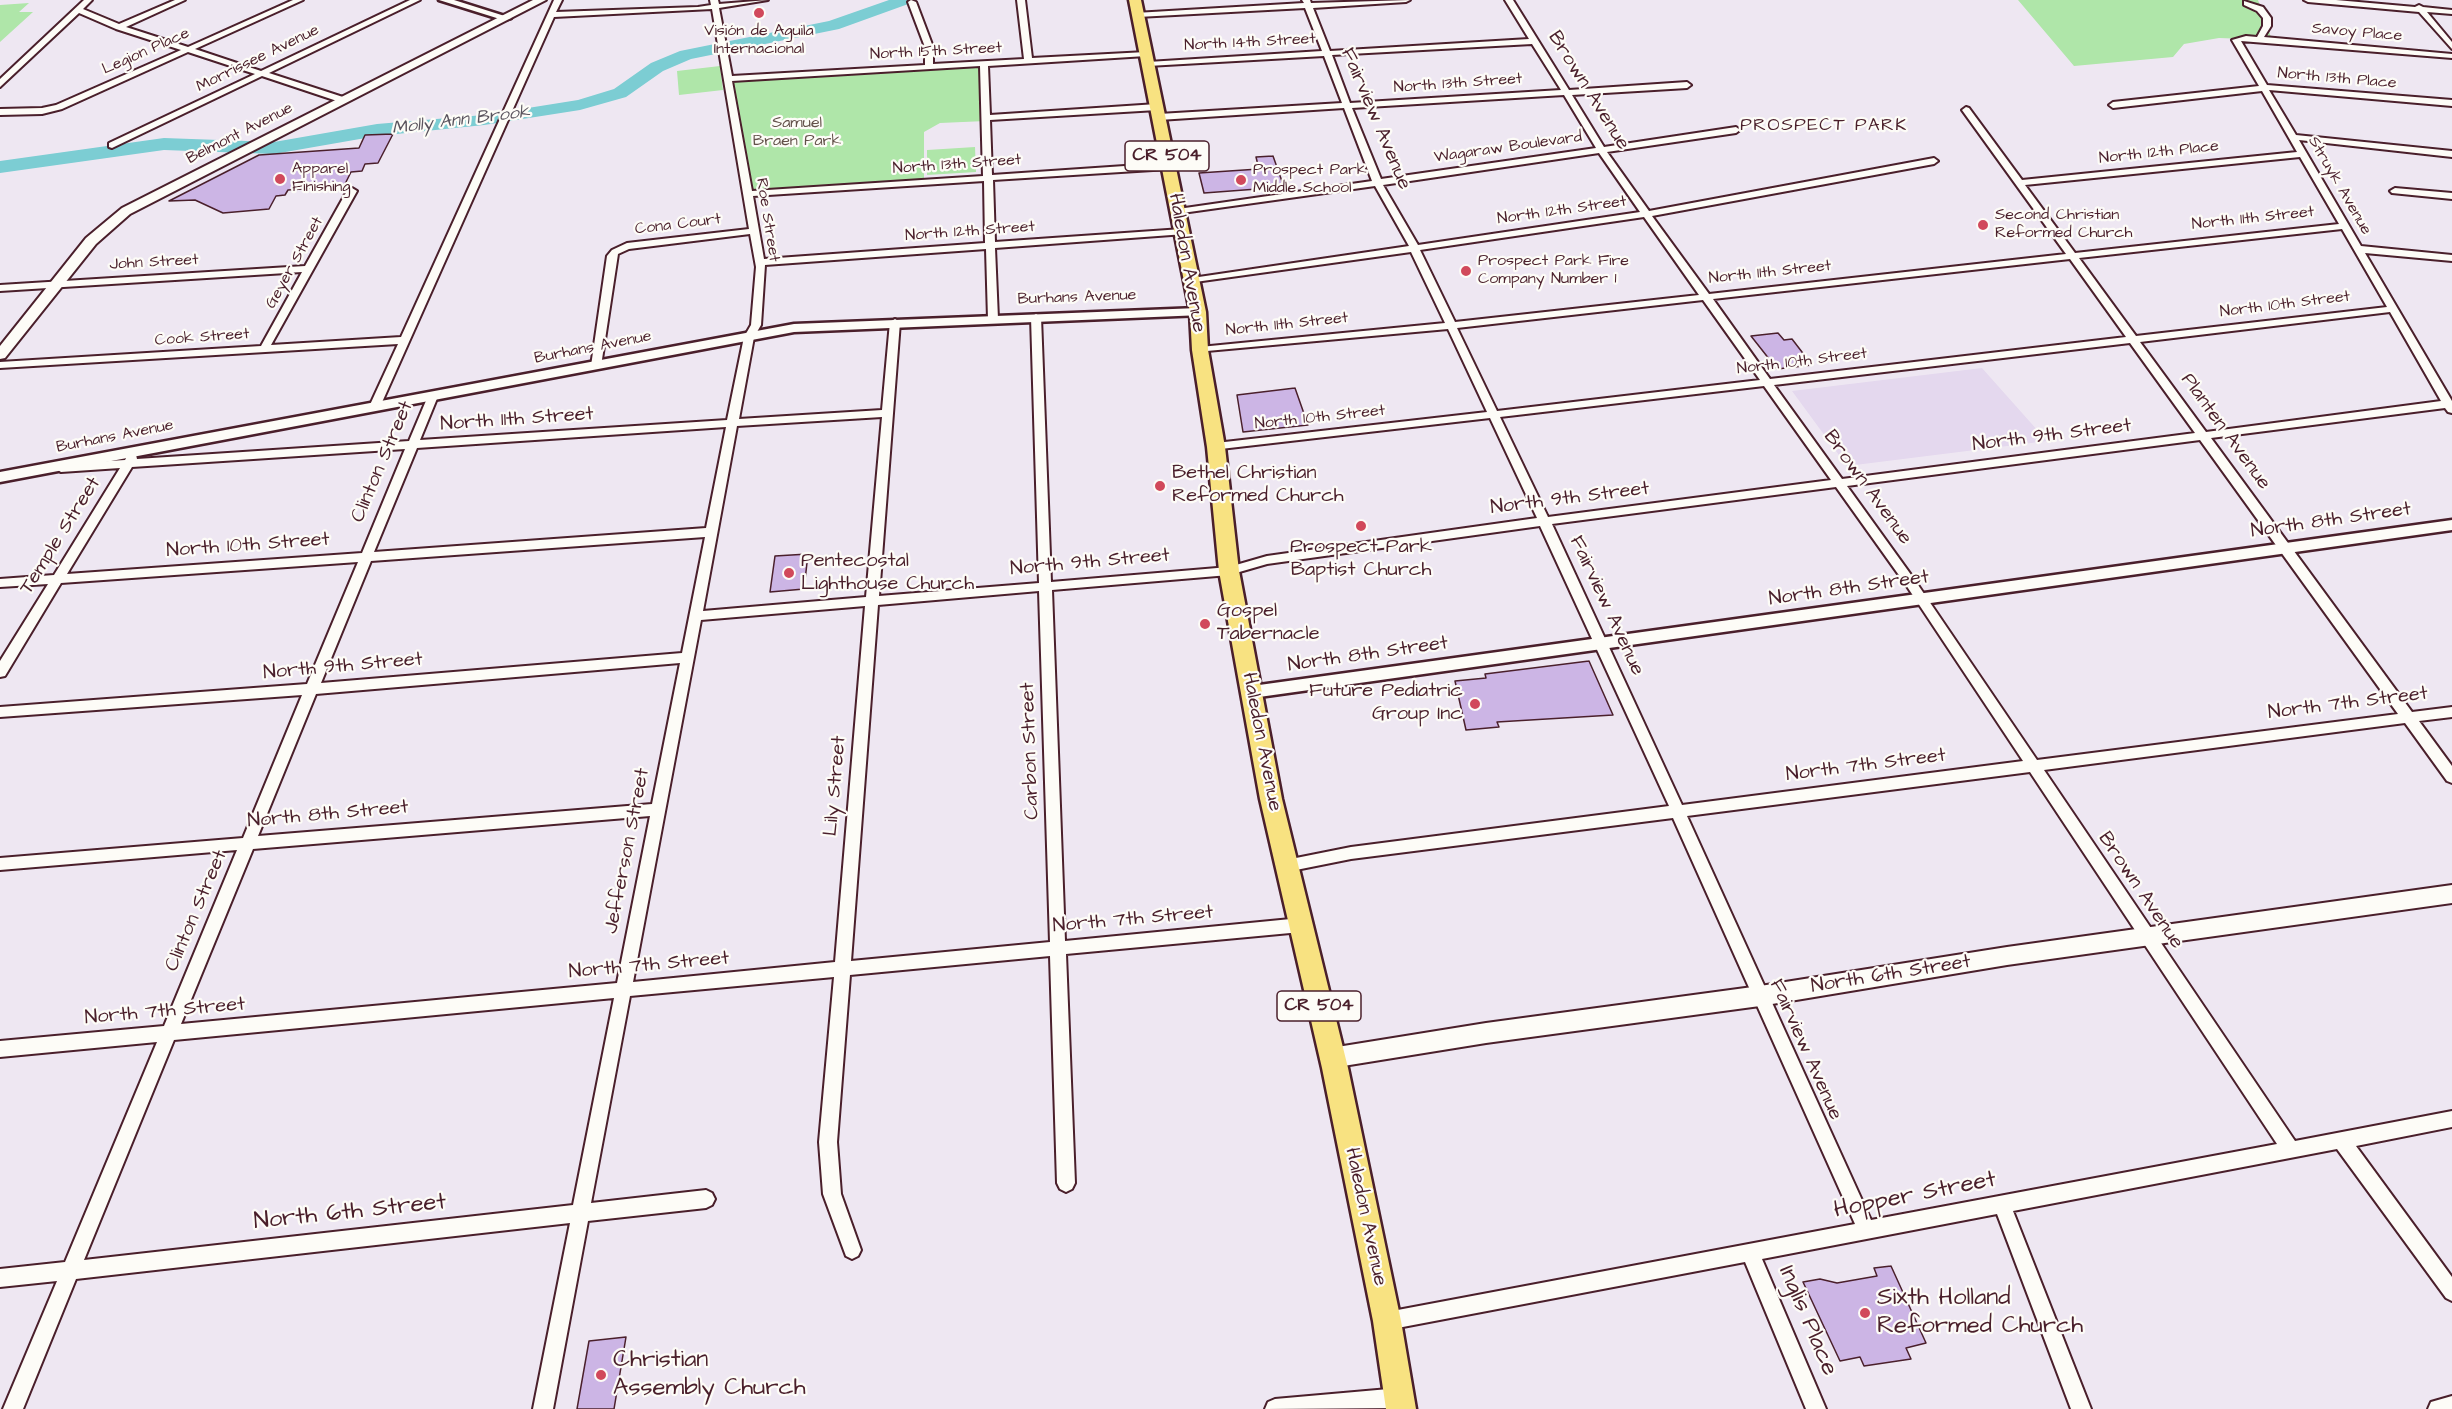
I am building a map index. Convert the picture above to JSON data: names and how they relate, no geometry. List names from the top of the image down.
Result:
{
  "streets": {
    "main road": [
      "Belmont Avenue",
      "CR 504",
      "Haledon Avenue",
      "North 6th Street"
    ],
    "street": [
      "Savoy Place",
      "North 14th Street",
      "Legion Place",
      "North 15th Street",
      "Morrissee Avenue",
      "North 13th Place",
      "North 13th Street",
      "Brown Avenue",
      "Fairview Avenue",
      "Wagaraw Boulevard",
      "North 12th Place",
      "Struyk Avenue",
      "North 12th Street",
      "North 11th Street",
      "Roe Street",
      "Cona Court",
      "John Street",
      "Geyer Street",
      "Burhans Avenue",
      "North 10th Street",
      "Cook Street",
      "Planten Avenue",
      "North 9th Street",
      "Clinton Street",
      "North 8th Street",
      "Temple Street",
      "North 7th Street",
      "Carbon Street",
      "Lily Street",
      "Jefferson Street",
      "Hopper Street",
      "Inglis Place"
    ]
  },
  "crossings": [
    ["Savoy Place", "Struyk Avenue"],
    ["North 14th Street", "North 15th Street"],
    ["North 14th Street", "Brown Avenue"],
    ["North 14th Street", "Fairview Avenue"],
    ["North 14th Street", "Haledon Avenue"],
    ["North 15th Street", "Roe Street"],
    ["North 15th Street", "Haledon Avenue"],
    ["North 13th Place", "Struyk Avenue"],
    ["North 13th Street", "Brown Avenue"],
    ["North 13th Street", "Fairview Avenue"],
    ["North 13th Street", "Roe Street"],
    ["North 13th Street", "Haledon Avenue"],
    ["Brown Avenue", "Wagaraw Boulevard"],
    ["Brown Avenue", "North 12th Street"],
    ["Brown Avenue", "North 11th Street"],
    ["Brown Avenue", "North 10th Street"],
    ["Brown Avenue", "North 9th Street"],
    ["Brown Avenue", "North 8th Street"],
    ["Brown Avenue", "North 7th Street"],
    ["Brown Avenue", "North 6th Street"],
    ["Brown Avenue", "Hopper Street"],
    ["Fairview Avenue", "Wagaraw Boulevard"],
    ["Fairview Avenue", "North 12th Street"],
    ["Fairview Avenue", "North 11th Street"],
    ["Fairview Avenue", "North 10th Street"],
    ["Fairview Avenue", "North 9th Street"],
    ["Fairview Avenue", "North 8th Street"],
    ["Fairview Avenue", "North 7th Street"],
    ["Fairview Avenue", "North 6th Street"],
    ["Fairview Avenue", "Hopper Street"],
    ["Belmont Avenue", "John Street"],
    ["Wagaraw Boulevard", "Haledon Avenue"],
    ["North 12th Place", "Struyk Avenue"],
    ["North 12th Place", "Planten Avenue"],
    ["Struyk Avenue", "North 11th Street"],
    ["Struyk Avenue", "North 10th Street"],
    ["Struyk Avenue", "North 9th Street"],
    ["North 12th Street", "Roe Street"],
    ["North 12th Street", "Haledon Avenue"],
    ["North 11th Street", "Haledon Avenue"],
    ["North 11th Street", "Burhans Avenue"],
    ["North 11th Street", "Planten Avenue"],
    ["North 11th Street", "Clinton Street"],
    ["North 11th Street", "Temple Street"],
    ["North 11th Street", "Lily Street"],
    ["North 11th Street", "Jefferson Street"],
    ["Roe Street", "Cona Court"],
    ["Roe Street", "Burhans Avenue"],
    ["Roe Street", "Jefferson Street"],
    ["Cona Court", "Burhans Avenue"],
    ["John Street", "Geyer Street"],
    ["Geyer Street", "Cook Street"],
    ["Haledon Avenue", "Burhans Avenue"],
    ["Haledon Avenue", "North 10th Street"],
    ["Haledon Avenue", "North 9th Street"],
    ["Haledon Avenue", "North 8th Street"],
    ["Haledon Avenue", "North 7th Street"],
    ["Haledon Avenue", "North 6th Street"],
    ["Haledon Avenue", "Hopper Street"],
    ["Burhans Avenue", "Clinton Street"],
    ["Burhans Avenue", "Temple Street"],
    ["Burhans Avenue", "Carbon Street"],
    ["Burhans Avenue", "Lily Street"],
    ["Burhans Avenue", "Jefferson Street"],
    ["North 10th Street", "Planten Avenue"],
    ["North 10th Street", "Clinton Street"],
    ["North 10th Street", "Temple Street"],
    ["North 10th Street", "Jefferson Street"],
    ["Cook Street", "Clinton Street"],
    ["Planten Avenue", "North 9th Street"],
    ["Planten Avenue", "North 8th Street"],
    ["Planten Avenue", "North 7th Street"],
    ["North 9th Street", "Clinton Street"],
    ["North 9th Street", "Carbon Street"],
    ["North 9th Street", "Lily Street"],
    ["North 9th Street", "Jefferson Street"],
    ["Clinton Street", "North 8th Street"],
    ["Clinton Street", "North 7th Street"],
    ["Clinton Street", "North 6th Street"],
    ["North 8th Street", "Jefferson Street"],
    ["North 7th Street", "Carbon Street"],
    ["North 7th Street", "Lily Street"],
    ["North 7th Street", "Jefferson Street"],
    ["Jefferson Street", "North 6th Street"],
    ["Hopper Street", "Inglis Place"]
  ],
  "districts": ["PROSPECT PARK"],
  "water": ["Molly Ann Brook"],
  "parks": ["Samuel Braen Park"],
  "places": [
    "Visión de Aguila Internacional",
    "Apparel Finishing",
    "Prospect Park Middle School",
    "Second Christian Reformed Church",
    "Prospect Park Fire Company Number 1",
    "Bethel Christian Reformed Church",
    "Prospect Park Baptist Church",
    "Pentecostal Lighthouse Church",
    "Gospel Tabernacle",
    "Future Pediatric Group Inc",
    "Sixth Holland Reformed Church",
    "Christian Assembly Church"
  ]
}
